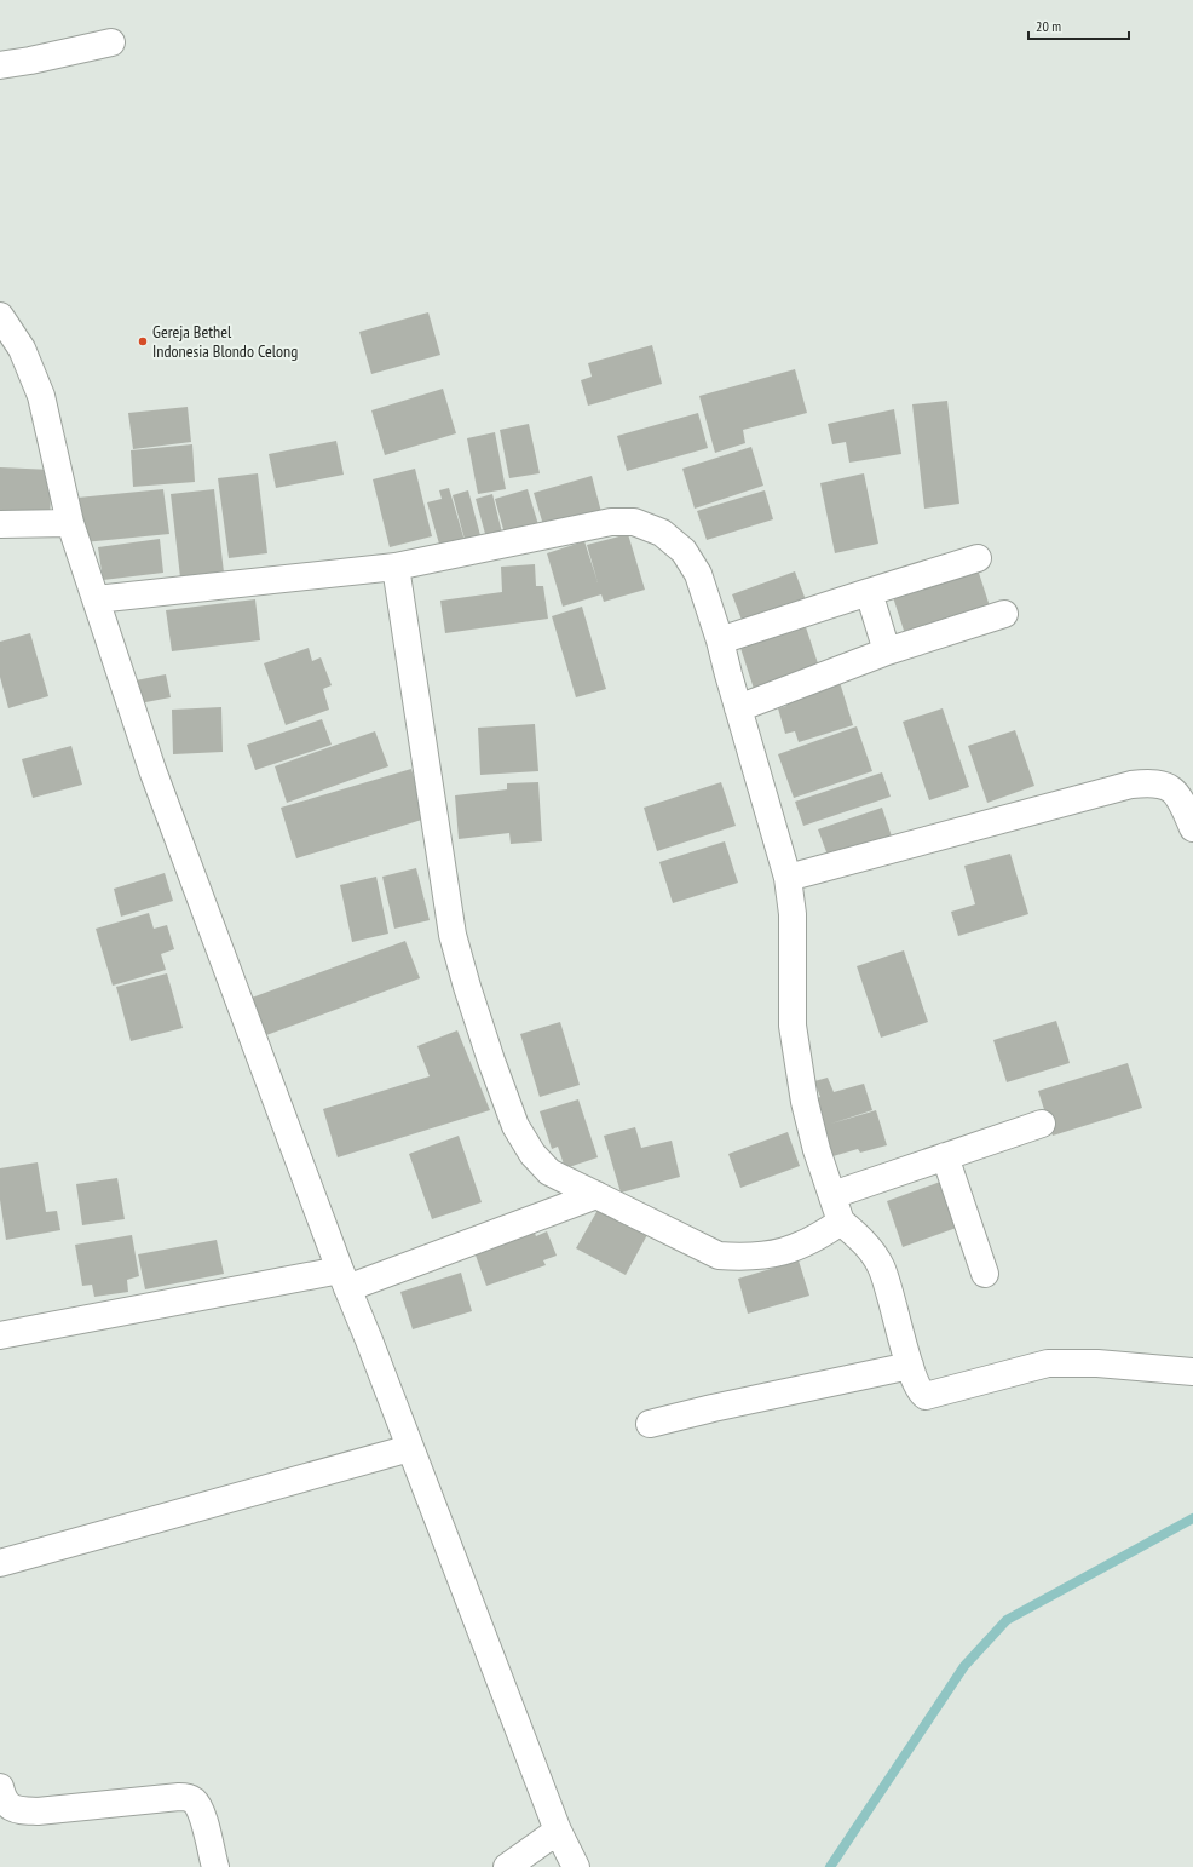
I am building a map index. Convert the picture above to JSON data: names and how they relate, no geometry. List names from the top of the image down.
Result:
{
  "places": ["Gereja Bethel Indonesia Blondo Celong"],
  "scale_bar": "20 m"
}
